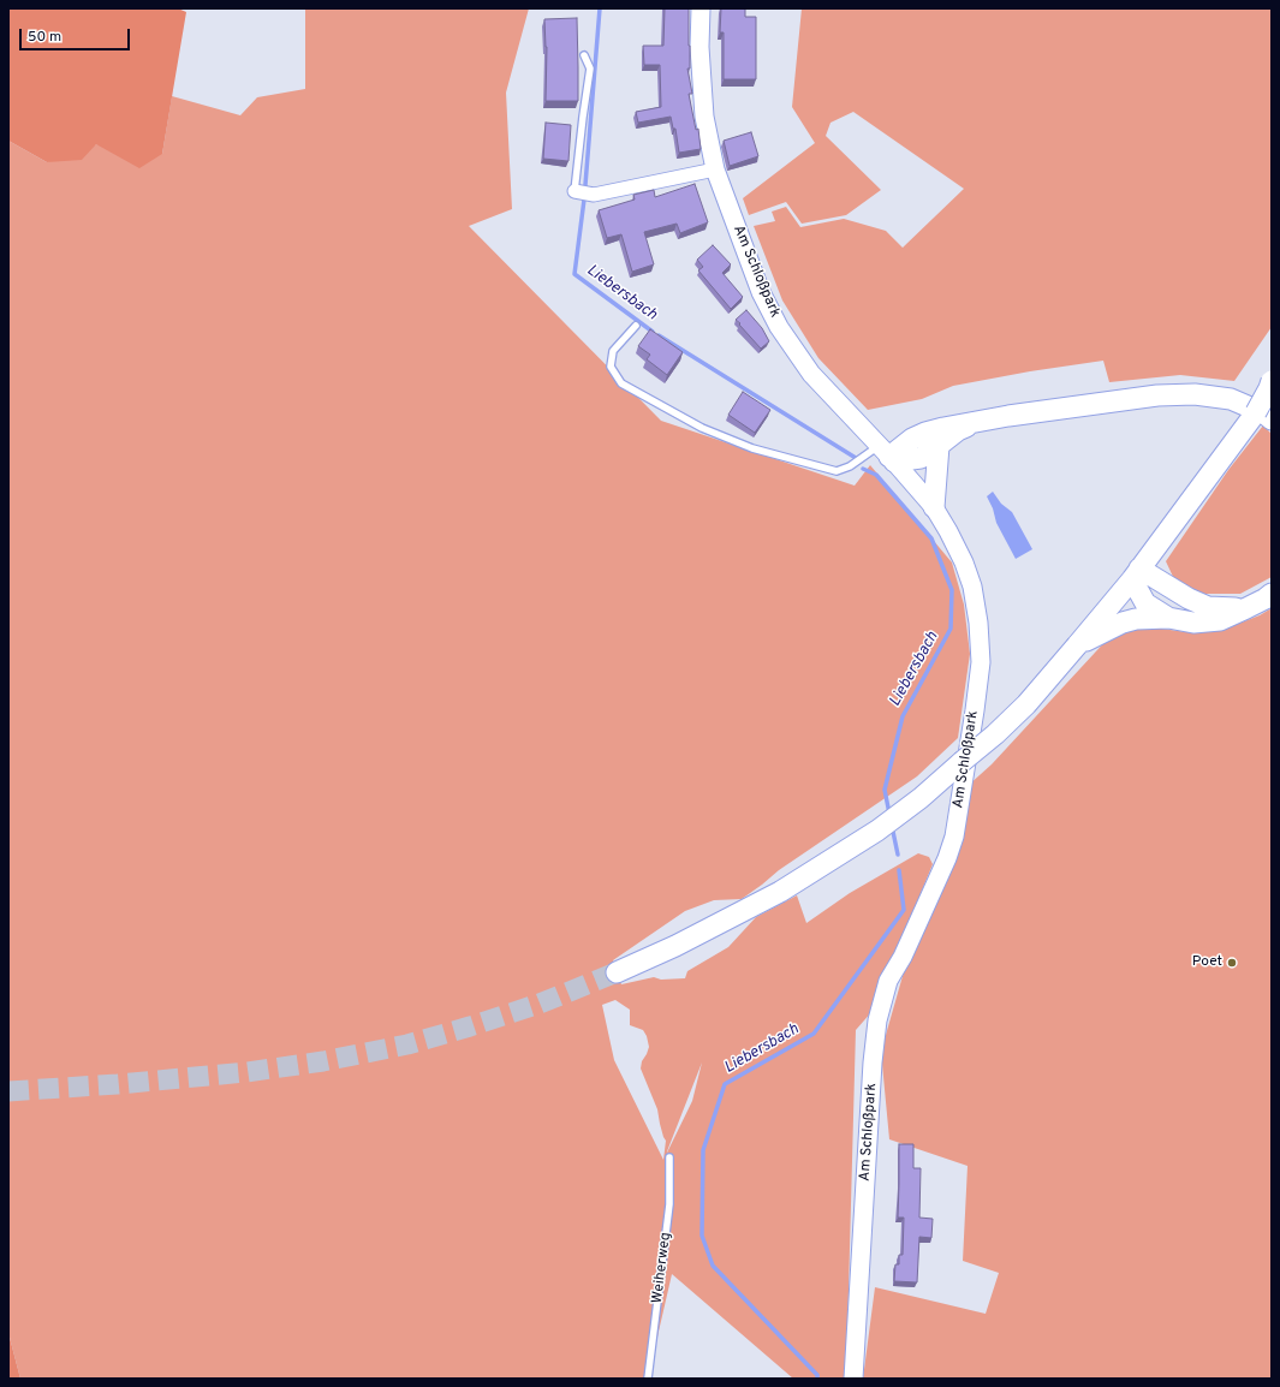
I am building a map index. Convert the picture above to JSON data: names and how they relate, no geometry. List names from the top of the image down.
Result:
{
  "streets": {
    "street": ["Am Schloßpark"],
    "lane": ["Weiherweg"]
  },
  "water": ["Liebersbach"],
  "places": ["Poet"],
  "scale_bar": "50 m"
}
